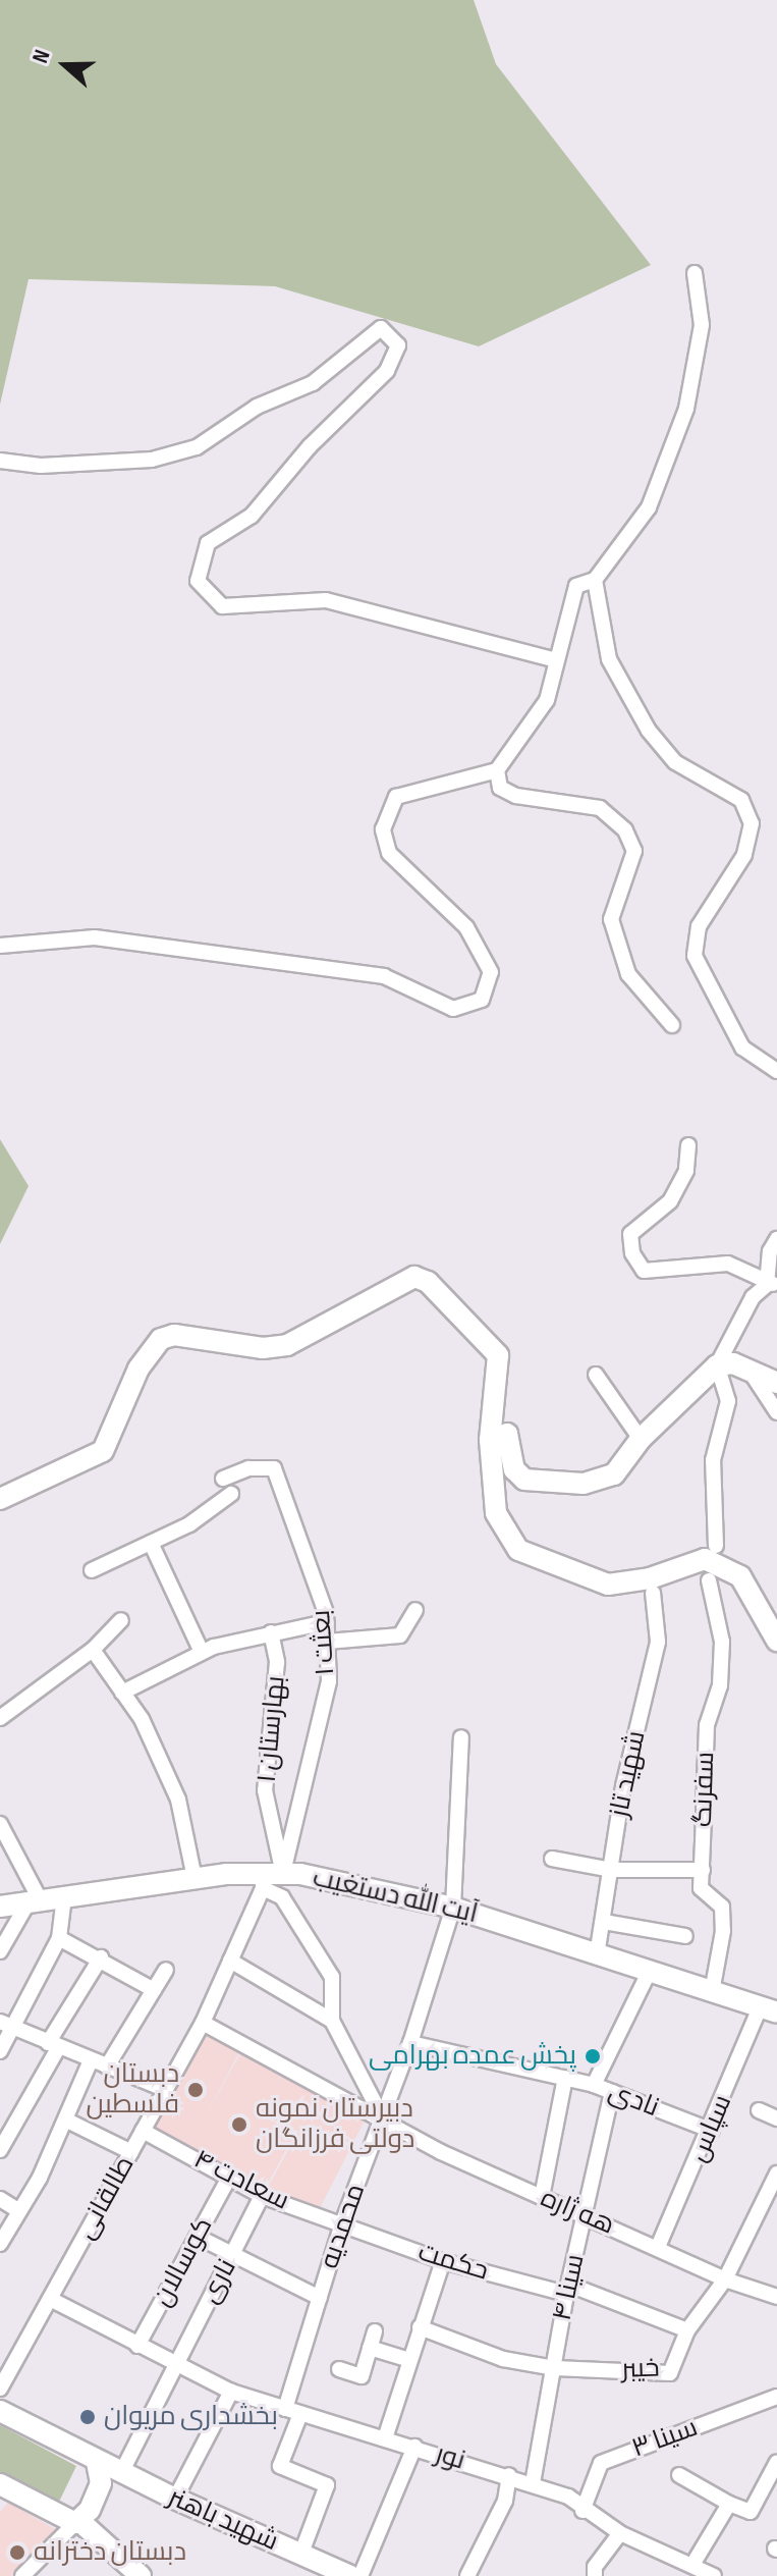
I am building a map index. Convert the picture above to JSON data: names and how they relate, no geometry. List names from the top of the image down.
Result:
{
  "streets": {
    "street": [
      "بعثت ۱",
      "بهارستان ۱",
      "شهید تاز",
      "سفرنگ",
      "آیت الله دستغیب",
      "نادی",
      "سپاس",
      "سعادت ۴",
      "طالقانی",
      "هه ژاره",
      "محمدیه",
      "کوسالان",
      "حکمت",
      "ناری",
      "سینا ۴",
      "خیبر",
      "سینا ۳",
      "نور",
      "شهید باهنر"
    ]
  },
  "crossings": [
    ["بعثت ۱", "بهارستان ۱"],
    ["بعثت ۱", "آیت الله دستغیب"],
    ["بعثت ۱", "طالقانی"],
    ["بهارستان ۱", "آیت الله دستغیب"],
    ["بهارستان ۱", "طالقانی"],
    ["شهید تاز", "آیت الله دستغیب"],
    ["سفرنگ", "آیت الله دستغیب"],
    ["آیت الله دستغیب", "سپاس"],
    ["آیت الله دستغیب", "طالقانی"],
    ["آیت الله دستغیب", "محمدیه"],
    ["نادی", "سپاس"],
    ["نادی", "محمدیه"],
    ["نادی", "سینا ۴"],
    ["سپاس", "هه ژاره"],
    ["سعادت ۴", "طالقانی"],
    ["سعادت ۴", "محمدیه"],
    ["سعادت ۴", "کوسالان"],
    ["سعادت ۴", "حکمت"],
    ["سعادت ۴", "ناری"],
    ["طالقانی", "هه ژاره"],
    ["طالقانی", "نور"],
    ["هه ژاره", "محمدیه"],
    ["هه ژاره", "سینا ۴"],
    ["هه ژاره", "خیبر"],
    ["محمدیه", "حکمت"],
    ["محمدیه", "نور"],
    ["کوسالان", "نور"],
    ["حکمت", "سینا ۴"],
    ["حکمت", "خیبر"],
    ["ناری", "نور"],
    ["ناری", "شهید باهنر"],
    ["سینا ۴", "خیبر"],
    ["سینا ۴", "نور"],
    ["سینا ۳", "نور"]
  ],
  "places": [
    "پخش عمده بهرامی",
    "دبستان فلسطین",
    "دبیرستان نمونه دولتی فرزانگان",
    "بخشداری مریوان",
    "دبستان دخترانه"
  ],
  "north": "left"
}
